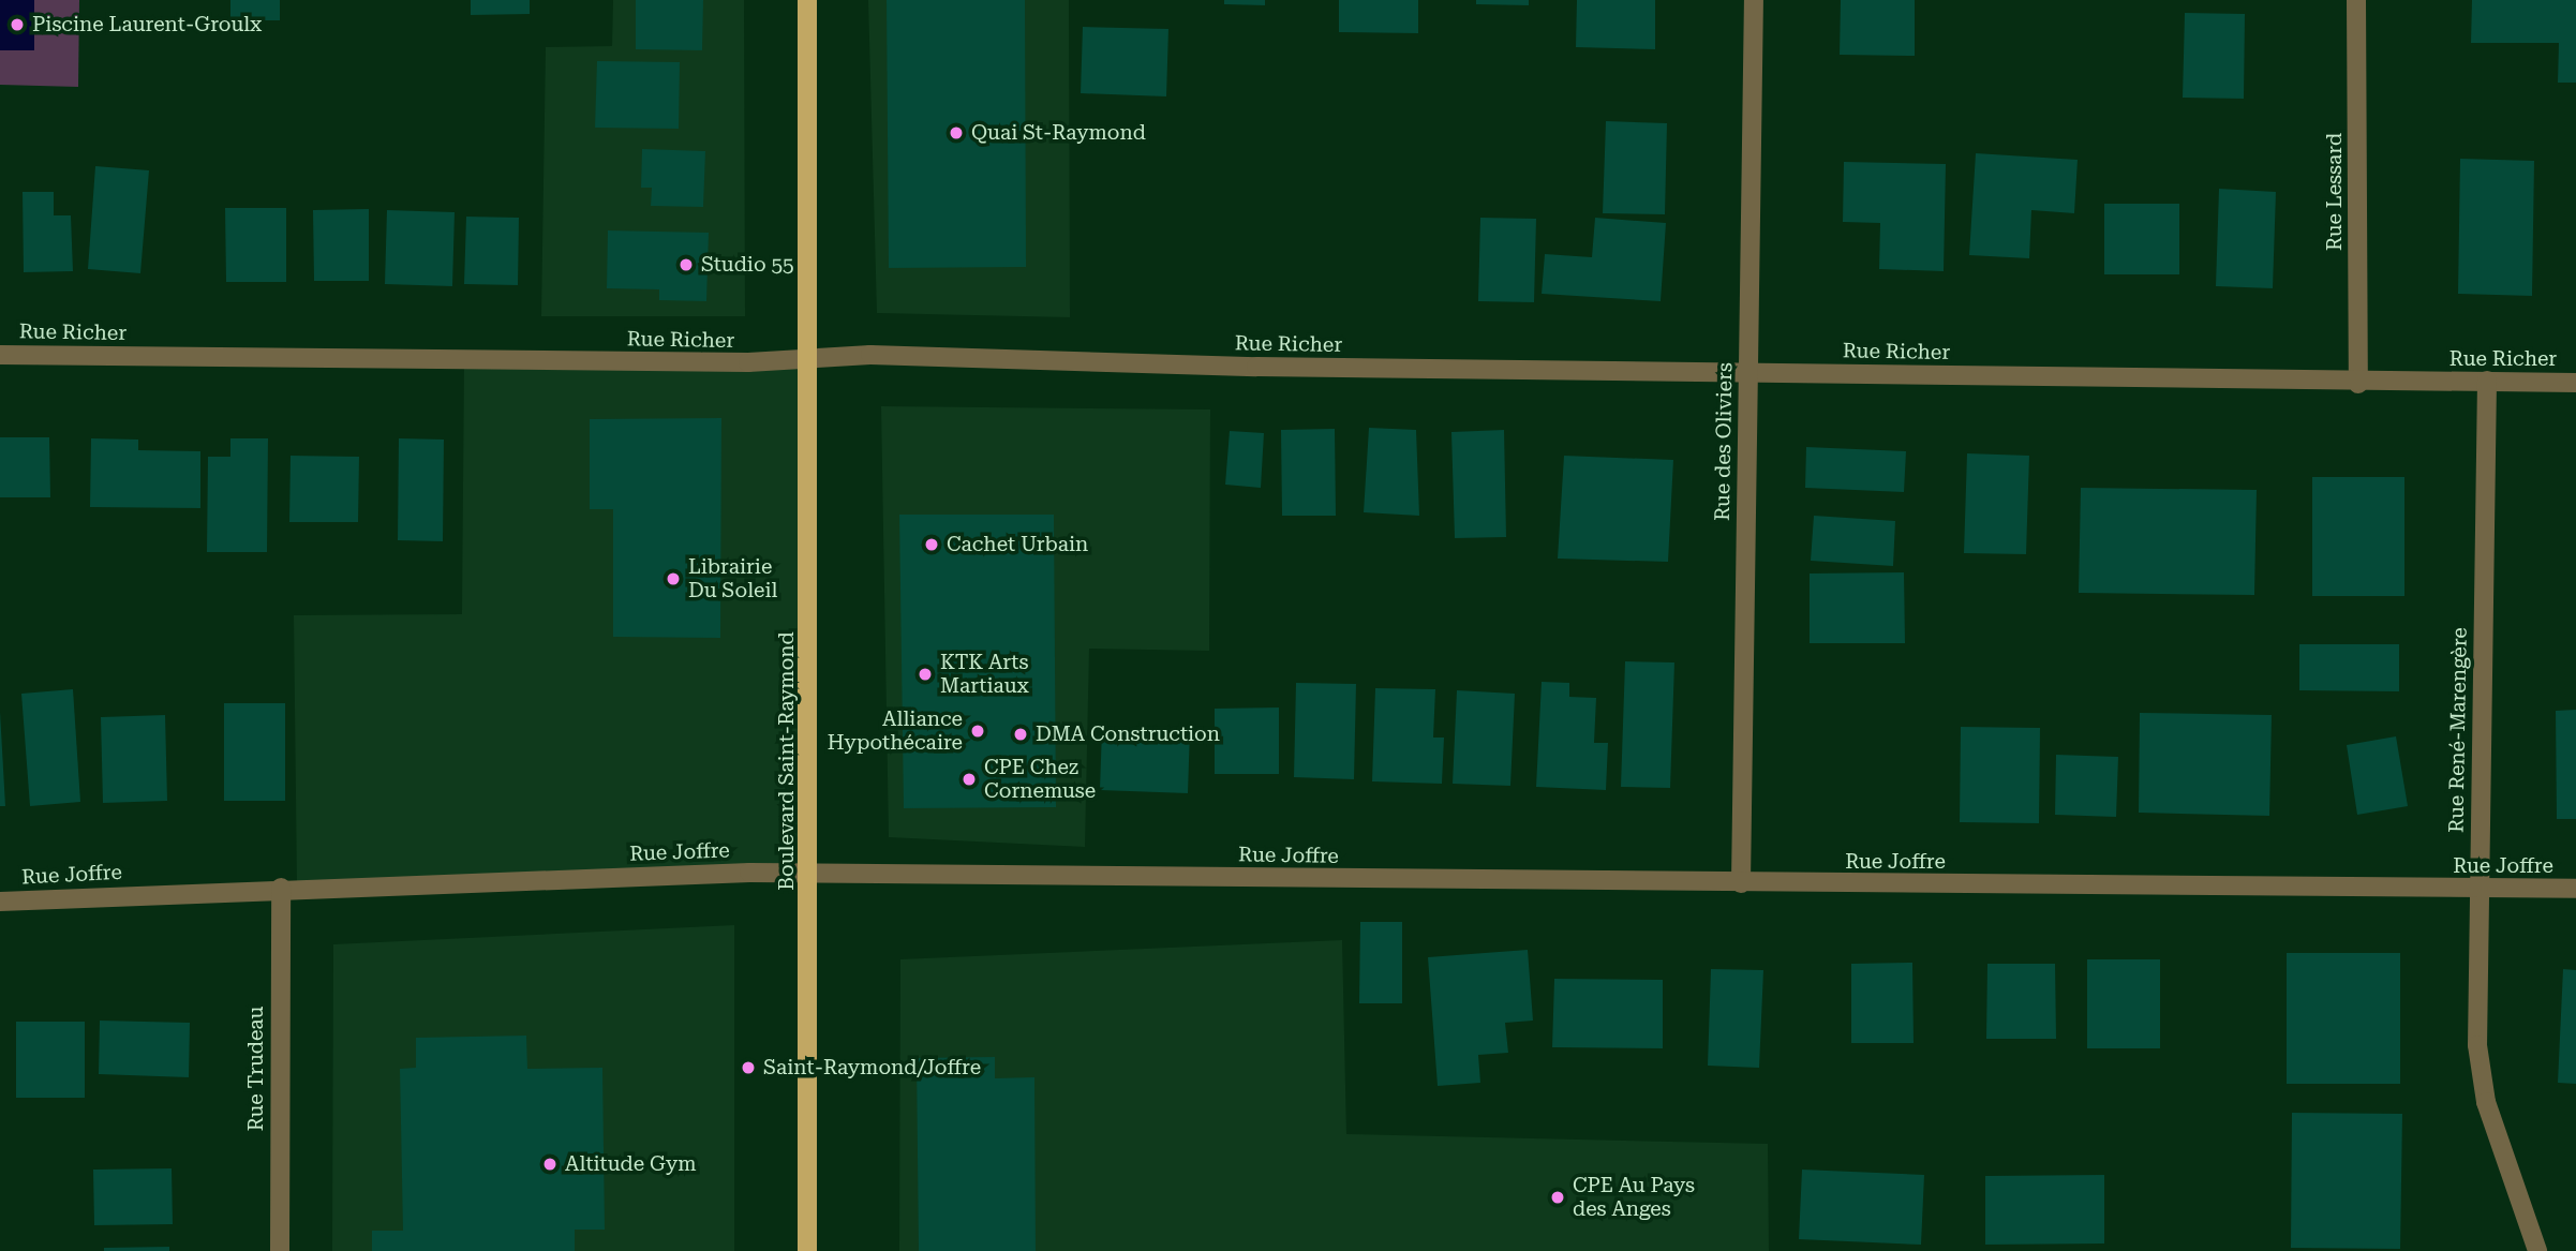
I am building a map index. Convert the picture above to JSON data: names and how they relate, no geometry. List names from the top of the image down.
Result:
{
  "streets": {
    "main road": ["Boulevard Saint-Raymond"],
    "street": [
      "Rue Lessard",
      "Rue Richer",
      "Rue des Oliviers",
      "Rue René-Marengère",
      "Rue Joffre",
      "Rue Trudeau"
    ]
  },
  "crossings": [
    ["Rue Lessard", "Rue Richer"],
    ["Rue Richer", "Rue des Oliviers"],
    ["Rue Richer", "Rue René-Marengère"],
    ["Rue Richer", "Boulevard Saint-Raymond"],
    ["Rue des Oliviers", "Rue Joffre"],
    ["Rue René-Marengère", "Rue Joffre"],
    ["Boulevard Saint-Raymond", "Rue Joffre"],
    ["Rue Joffre", "Rue Trudeau"]
  ],
  "places": [
    "Piscine Laurent-Groulx",
    "Quai St-Raymond",
    "Studio 55",
    "Cachet Urbain",
    "Librairie Du Soleil",
    "KTK Arts Martiaux",
    "Alliance Hypothécaire",
    "DMA Construction",
    "CPE Chez Cornemuse",
    "Saint-Raymond/Joffre",
    "Altitude Gym",
    "CPE Au Pays des Anges"
  ]
}
